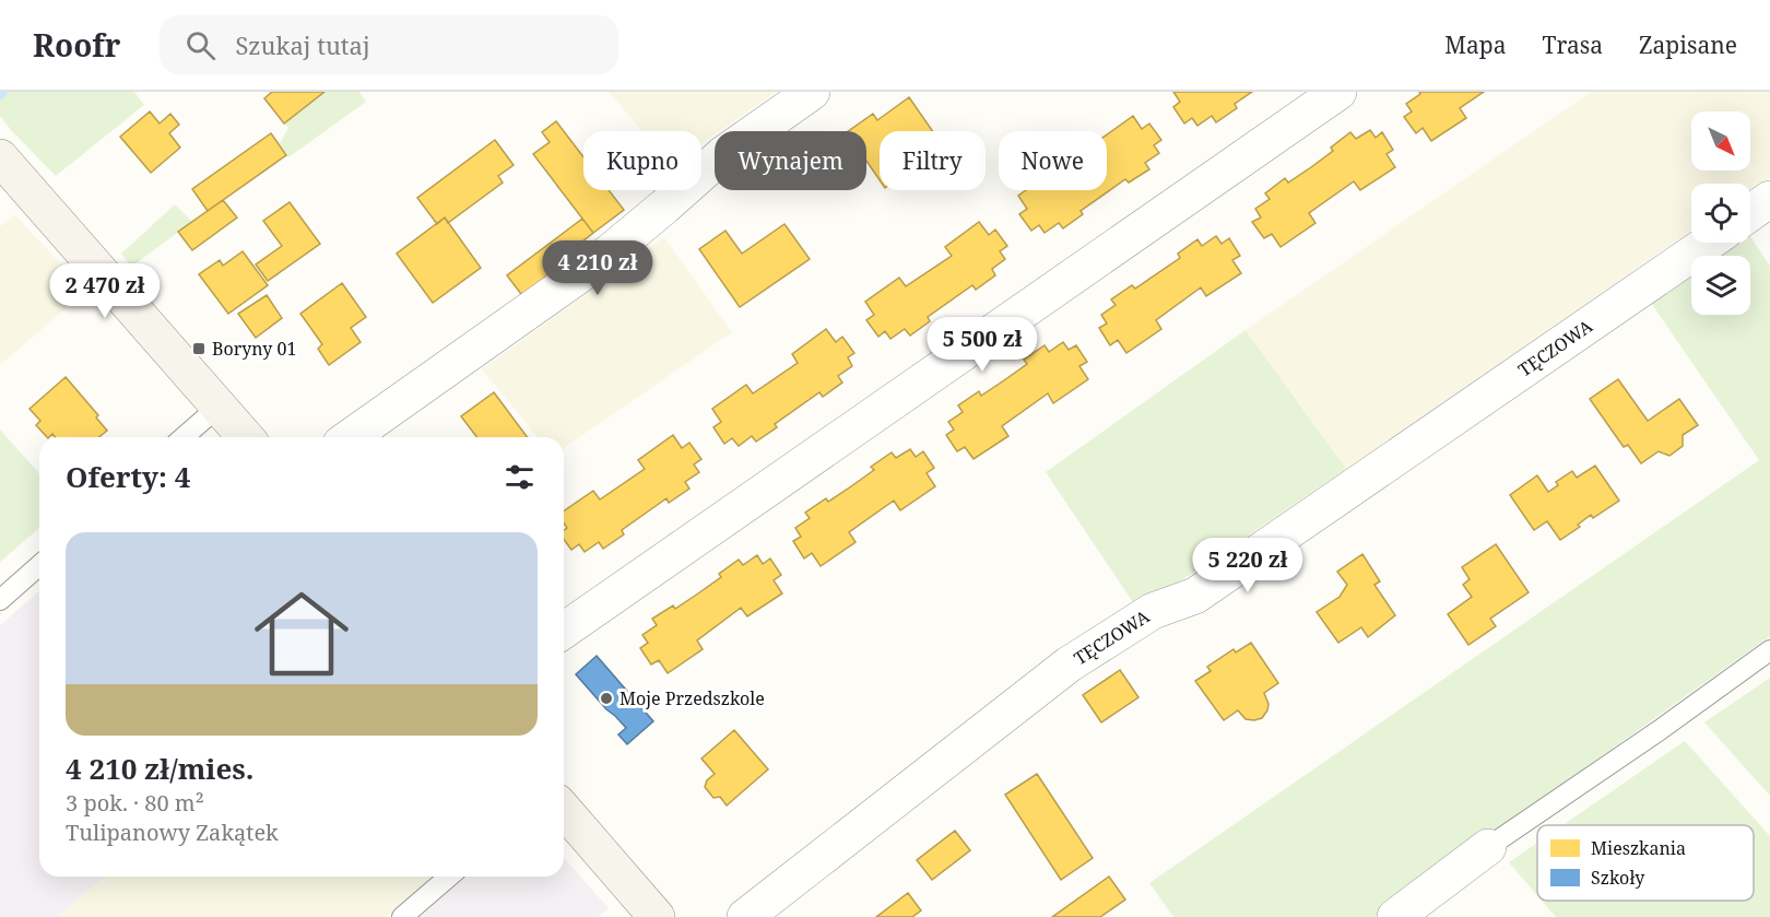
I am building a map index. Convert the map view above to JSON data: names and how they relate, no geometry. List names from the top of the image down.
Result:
{
  "streets": {
    "street": ["TĘCZOWA"]
  },
  "places": {
    "transit": ["Boryny 01"],
    "other": ["Moje Przedszkole"]
  },
  "legend": ["Mieszkania", "Szkoły"],
  "north": "bottom right",
  "page": {
    "header": "Roofr",
    "search": "Szukaj tutaj",
    "nav": ["Mapa", "Trasa", "Zapisane"],
    "chip": [
      "Kupno",
      "Wynajem",
      "Filtry",
      "Nowe"
    ],
    "price": [
      "4 210 zł",
      "2 470 zł",
      "5 500 zł",
      "5 220 zł"
    ],
    "heading": "Oferty: 4",
    "list": [
      {
        "name": "4 210 zł/mies.",
        "note": "3 pok. · 80 m² · Tulipanowy Zakątek"
      }
    ]
  }
}
